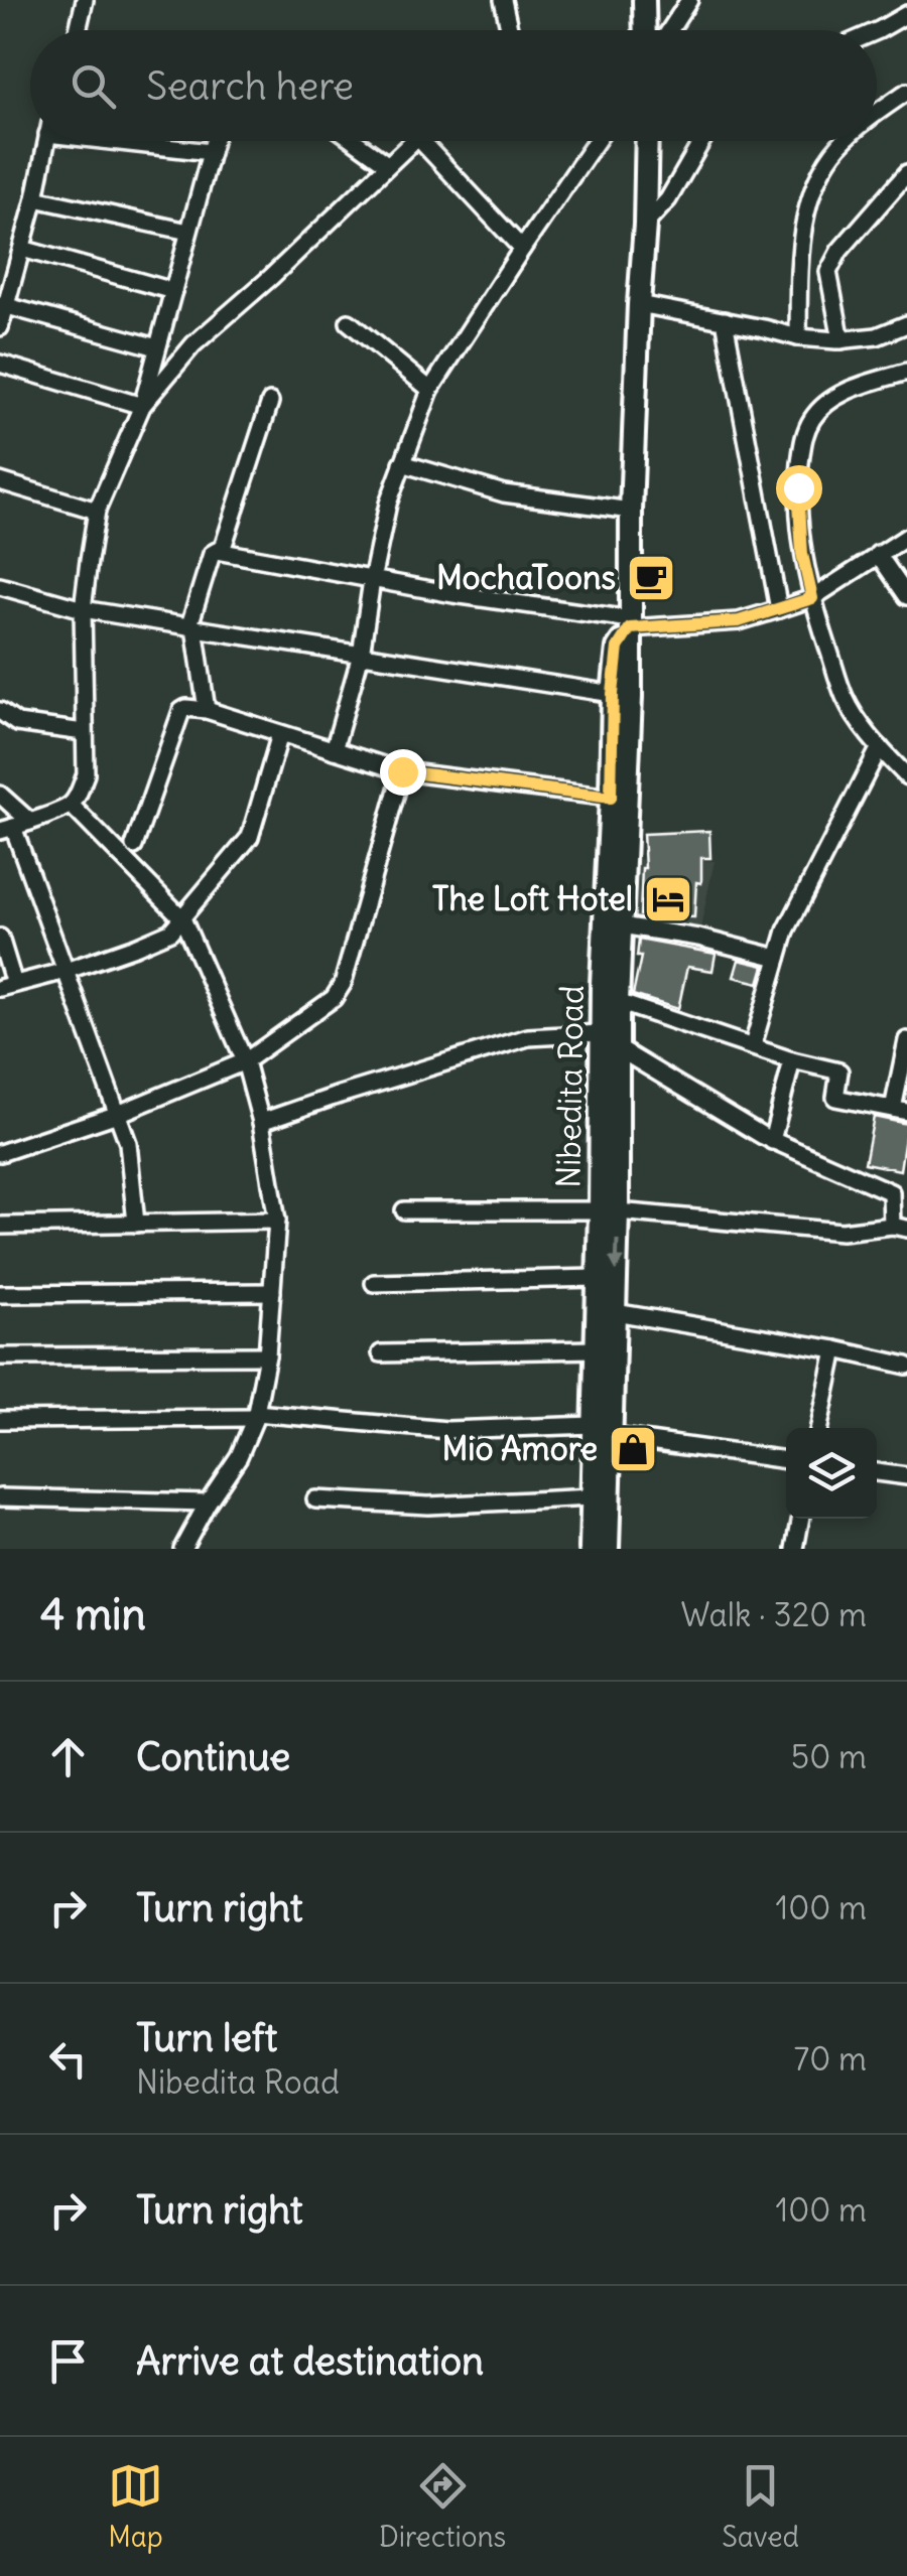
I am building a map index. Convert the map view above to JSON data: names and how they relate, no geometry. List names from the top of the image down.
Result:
{
  "streets": {
    "street": ["Nibedita Road"]
  },
  "places": {
    "cafe": ["MochaToons"],
    "hotel": ["The Loft Hotel"],
    "shop": ["Mio Amore"]
  },
  "page": {
    "search": "Search here",
    "heading": ["4 min", "Walk · 320 m"],
    "list": [
      ["Continue", "50 m"],
      ["Turn right", "100 m"],
      ["Turn left", "Nibedita Road", "70 m"],
      ["Turn right", "100 m"],
      "Arrive at destination"
    ],
    "nav": ["Map", "Directions", "Saved"]
  }
}
